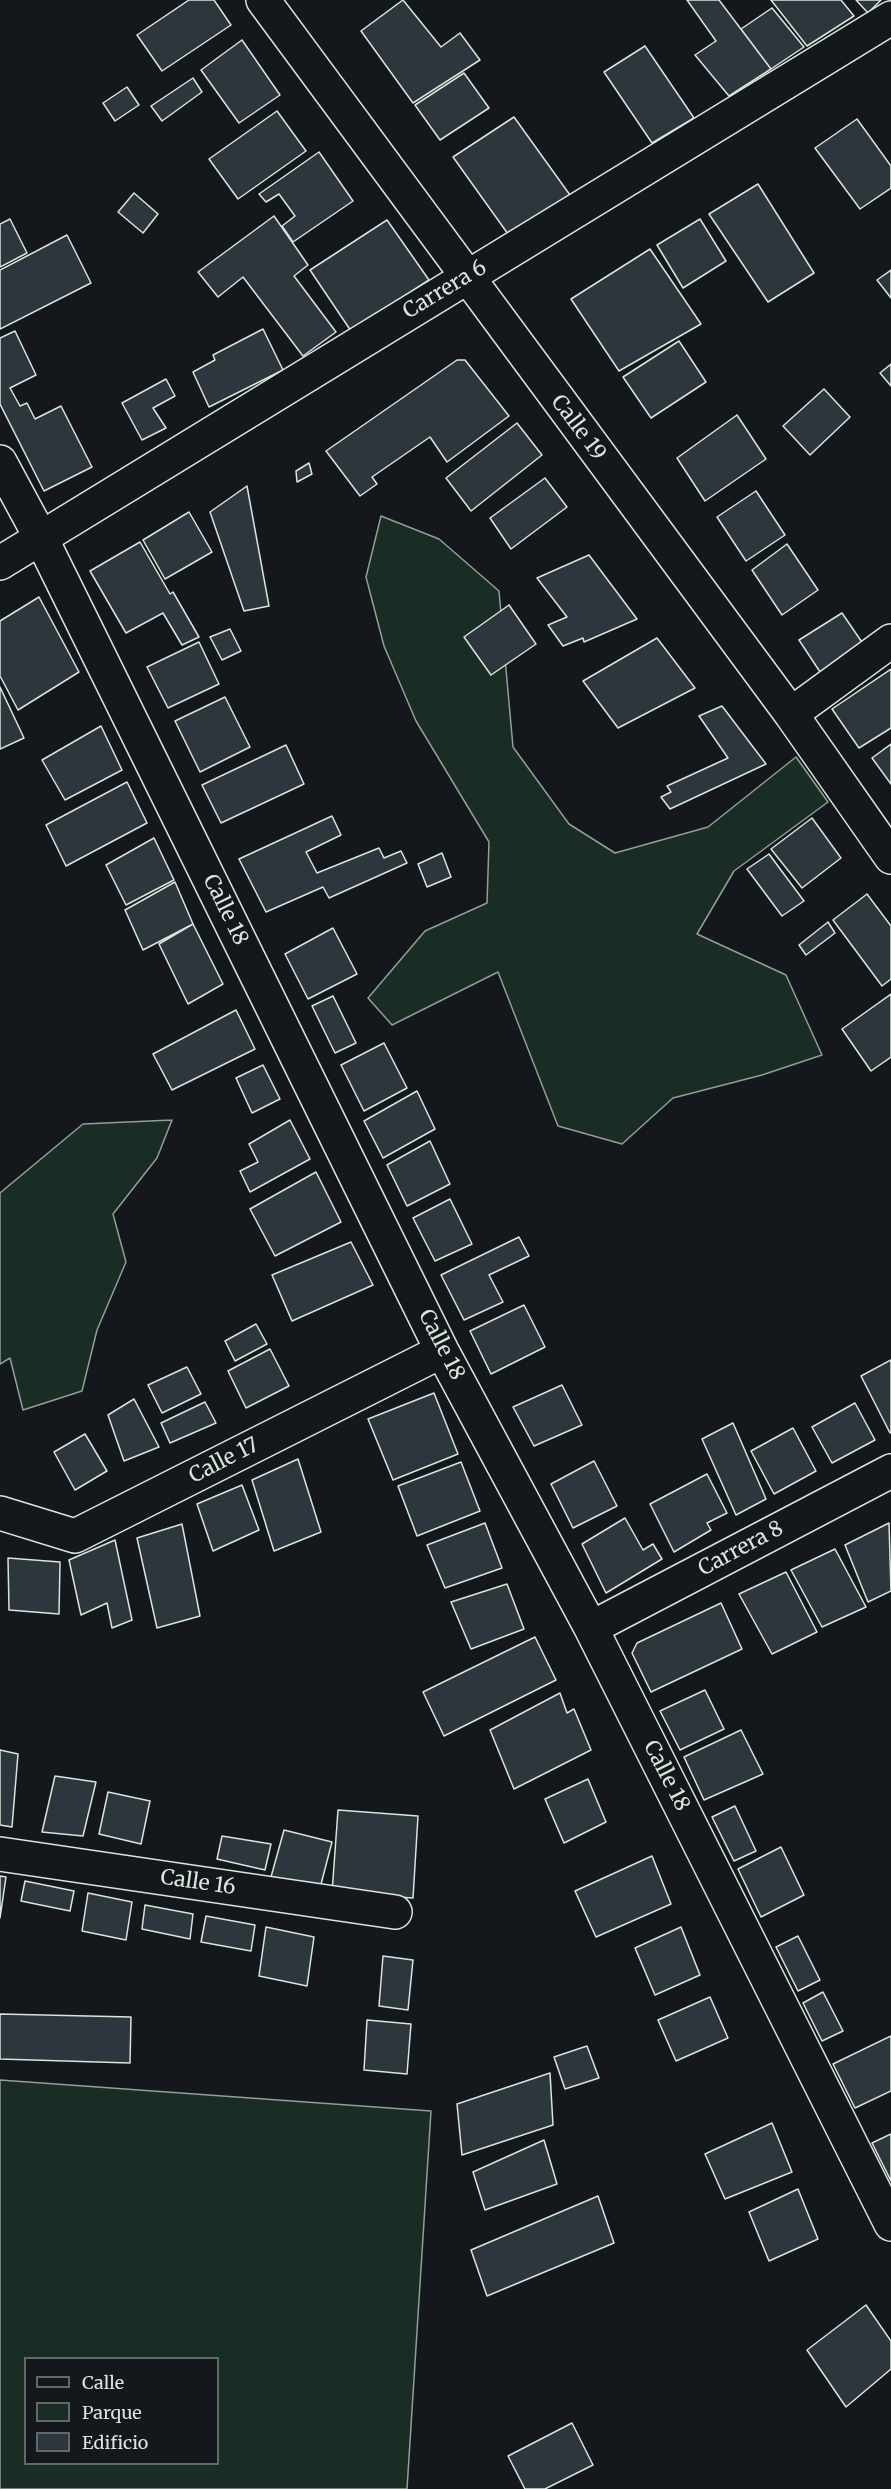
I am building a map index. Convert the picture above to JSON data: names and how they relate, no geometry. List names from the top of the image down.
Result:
{
  "streets": {
    "street": [
      "Carrera 6",
      "Calle 19",
      "Calle 18",
      "Calle 17",
      "Carrera 8",
      "Calle 16"
    ]
  },
  "crossings": [
    ["Carrera 6", "Calle 19"],
    ["Carrera 6", "Calle 18"],
    ["Calle 18", "Calle 17"],
    ["Calle 18", "Carrera 8"]
  ],
  "legend": ["Calle", "Parque", "Edificio"]
}
